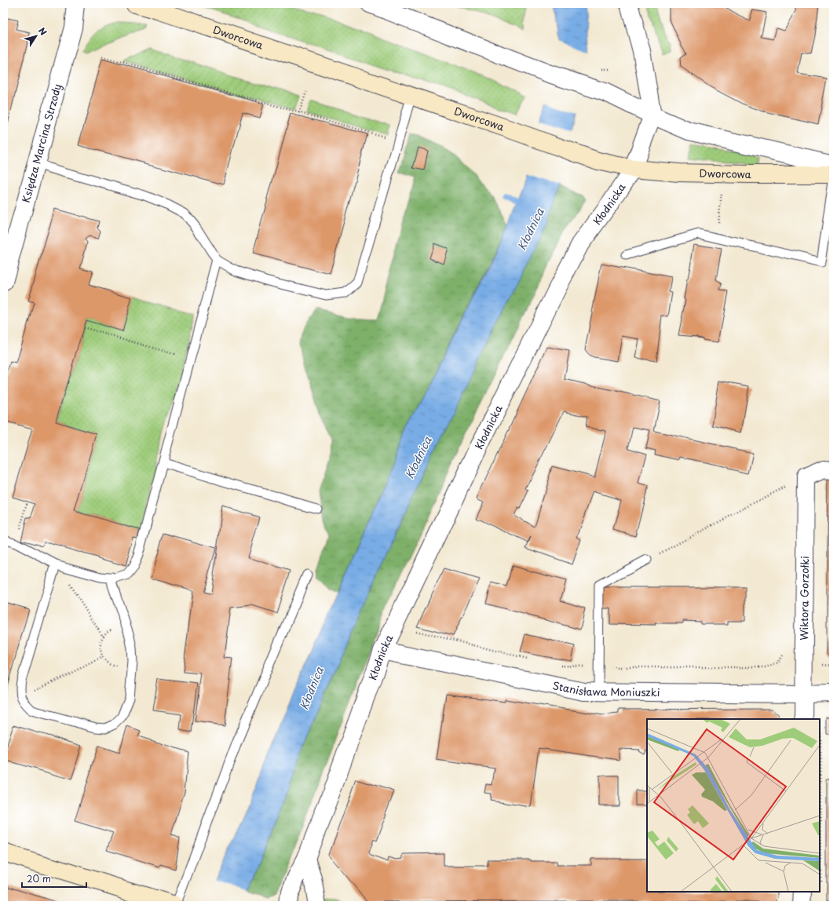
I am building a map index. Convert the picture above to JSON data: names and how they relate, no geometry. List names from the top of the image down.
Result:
{
  "streets": {
    "main road": ["Dworcowa"],
    "street": [
      "Księdza Marcina Strzody",
      "Kłodnicka",
      "Wiktora Gorzołki",
      "Stanisława Moniuszki"
    ]
  },
  "crossings": [
    ["Dworcowa", "Kłodnicka"],
    ["Kłodnicka", "Stanisława Moniuszki"],
    ["Wiktora Gorzołki", "Stanisława Moniuszki"]
  ],
  "water": ["Kłodnica"],
  "scale_bar": "20 m",
  "north": "top right"
}
